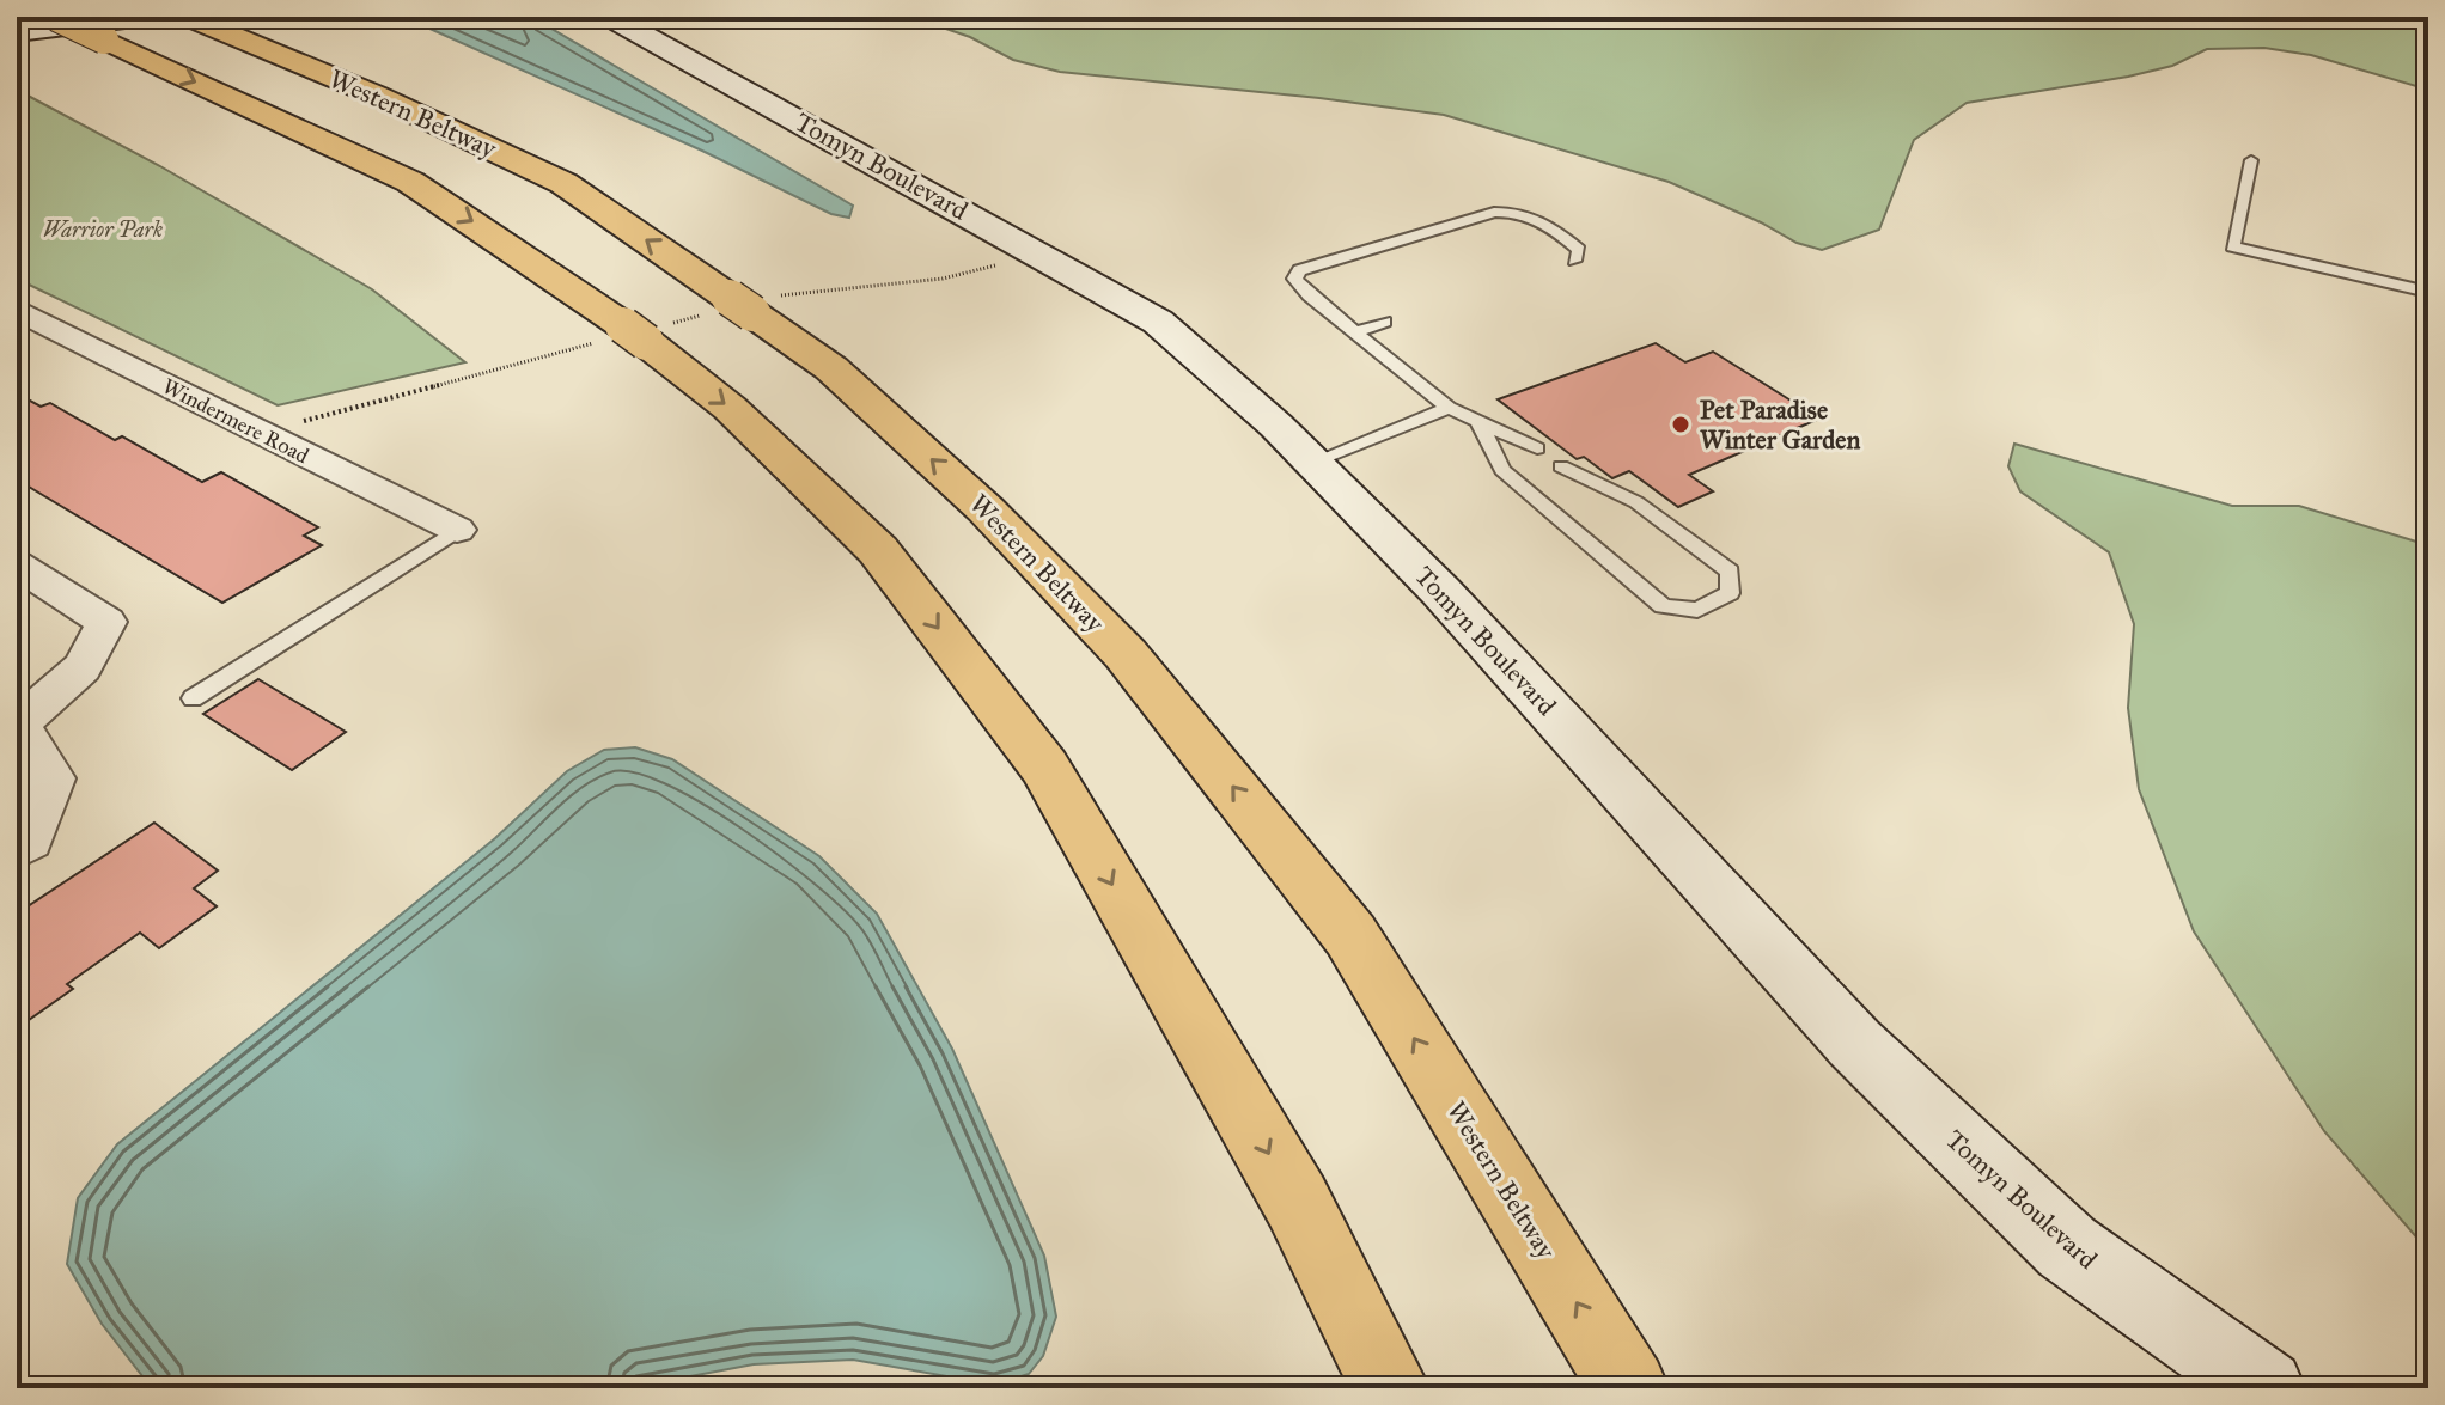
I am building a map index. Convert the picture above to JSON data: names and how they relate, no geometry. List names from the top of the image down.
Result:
{
  "streets": {
    "highway": ["Western Beltway"],
    "street": ["Tomyn Boulevard", "Windermere Road"]
  },
  "parks": ["Warrior Park"],
  "places": ["Pet Paradise Winter Garden"]
}
